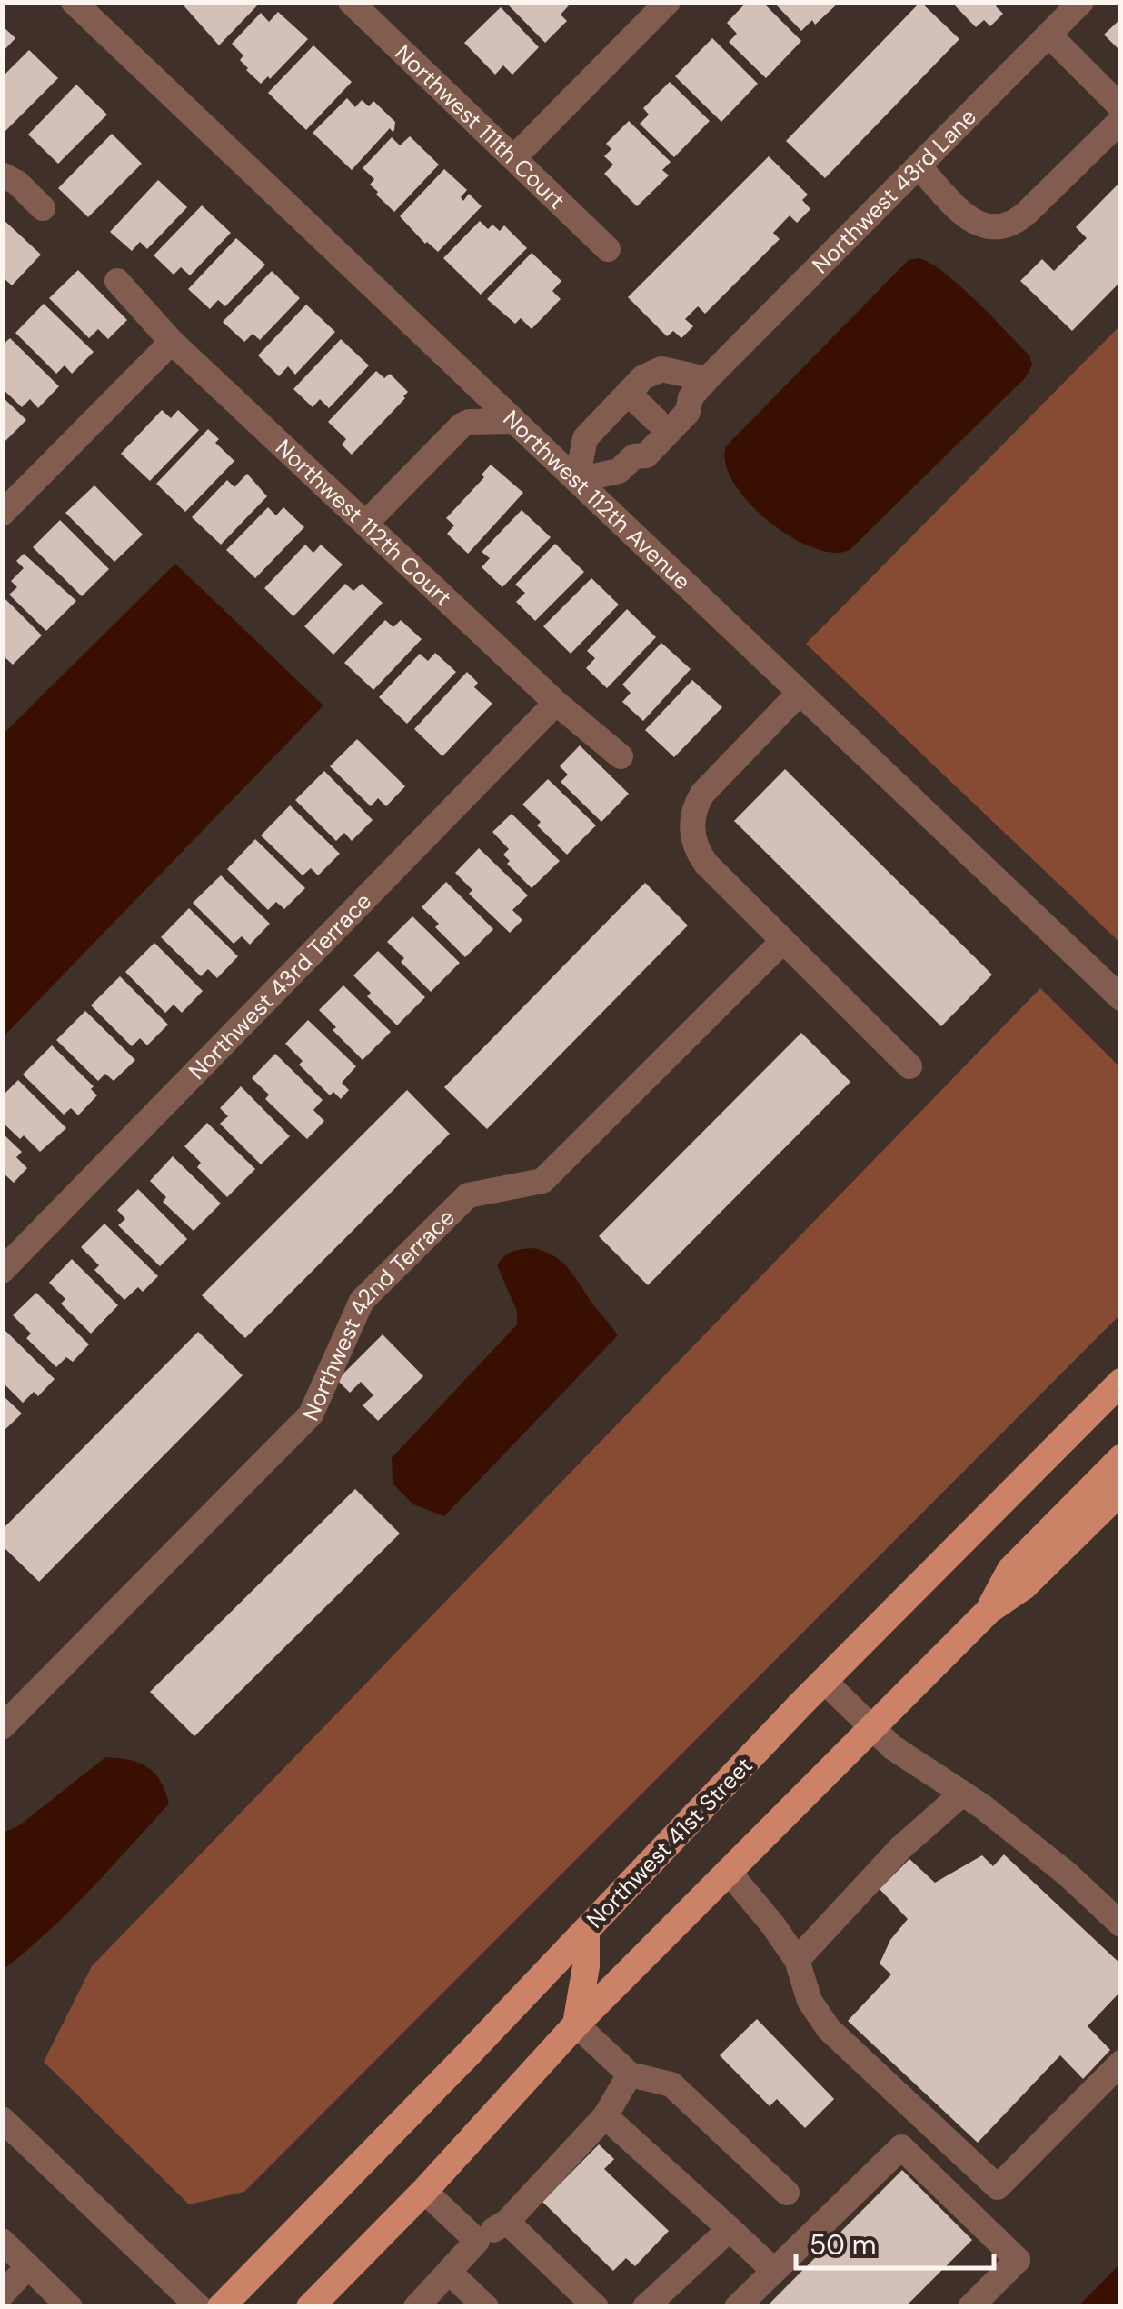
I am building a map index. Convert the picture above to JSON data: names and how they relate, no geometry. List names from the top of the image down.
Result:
{
  "streets": {
    "main road": ["Northwest 41st Street"],
    "street": [
      "Northwest 111th Court",
      "Northwest 43rd Lane",
      "Northwest 112th Avenue",
      "Northwest 112th Court",
      "Northwest 43rd Terrace",
      "Northwest 42nd Terrace"
    ]
  },
  "crossings": [
    ["Northwest 43rd Lane", "Northwest 112th Avenue"],
    ["Northwest 112th Court", "Northwest 43rd Terrace"]
  ],
  "scale_bar": "50 m"
}
